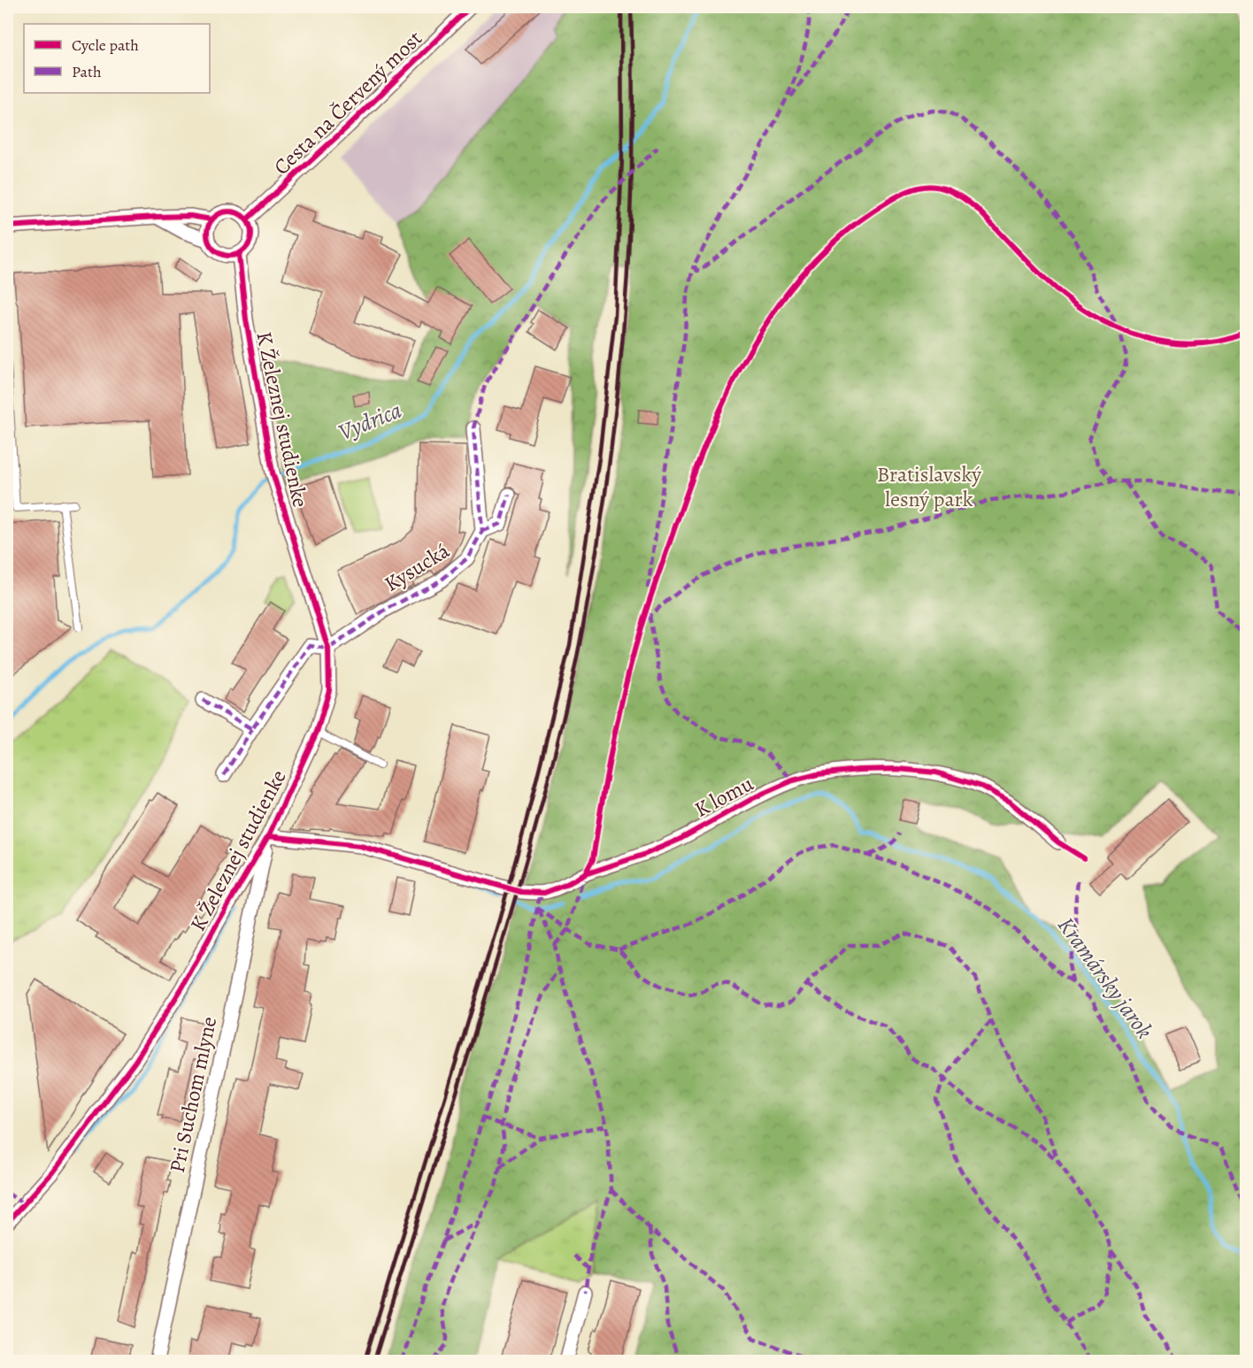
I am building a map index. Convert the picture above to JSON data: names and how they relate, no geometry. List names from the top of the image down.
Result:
{
  "streets": {
    "street": [
      "Cesta na Červený most",
      "K Železnej studienke",
      "Kysucká",
      "K lomu",
      "Pri Suchom mlyne"
    ]
  },
  "crossings": [
    ["Cesta na Červený most", "K Železnej studienke"],
    ["K Železnej studienke", "Kysucká"],
    ["K Železnej studienke", "Pri Suchom mlyne"]
  ],
  "water": ["Vydrica", "Kramársky jarok"],
  "parks": ["Bratislavský lesný park"],
  "legend": ["Cycle path", "Path"]
}
